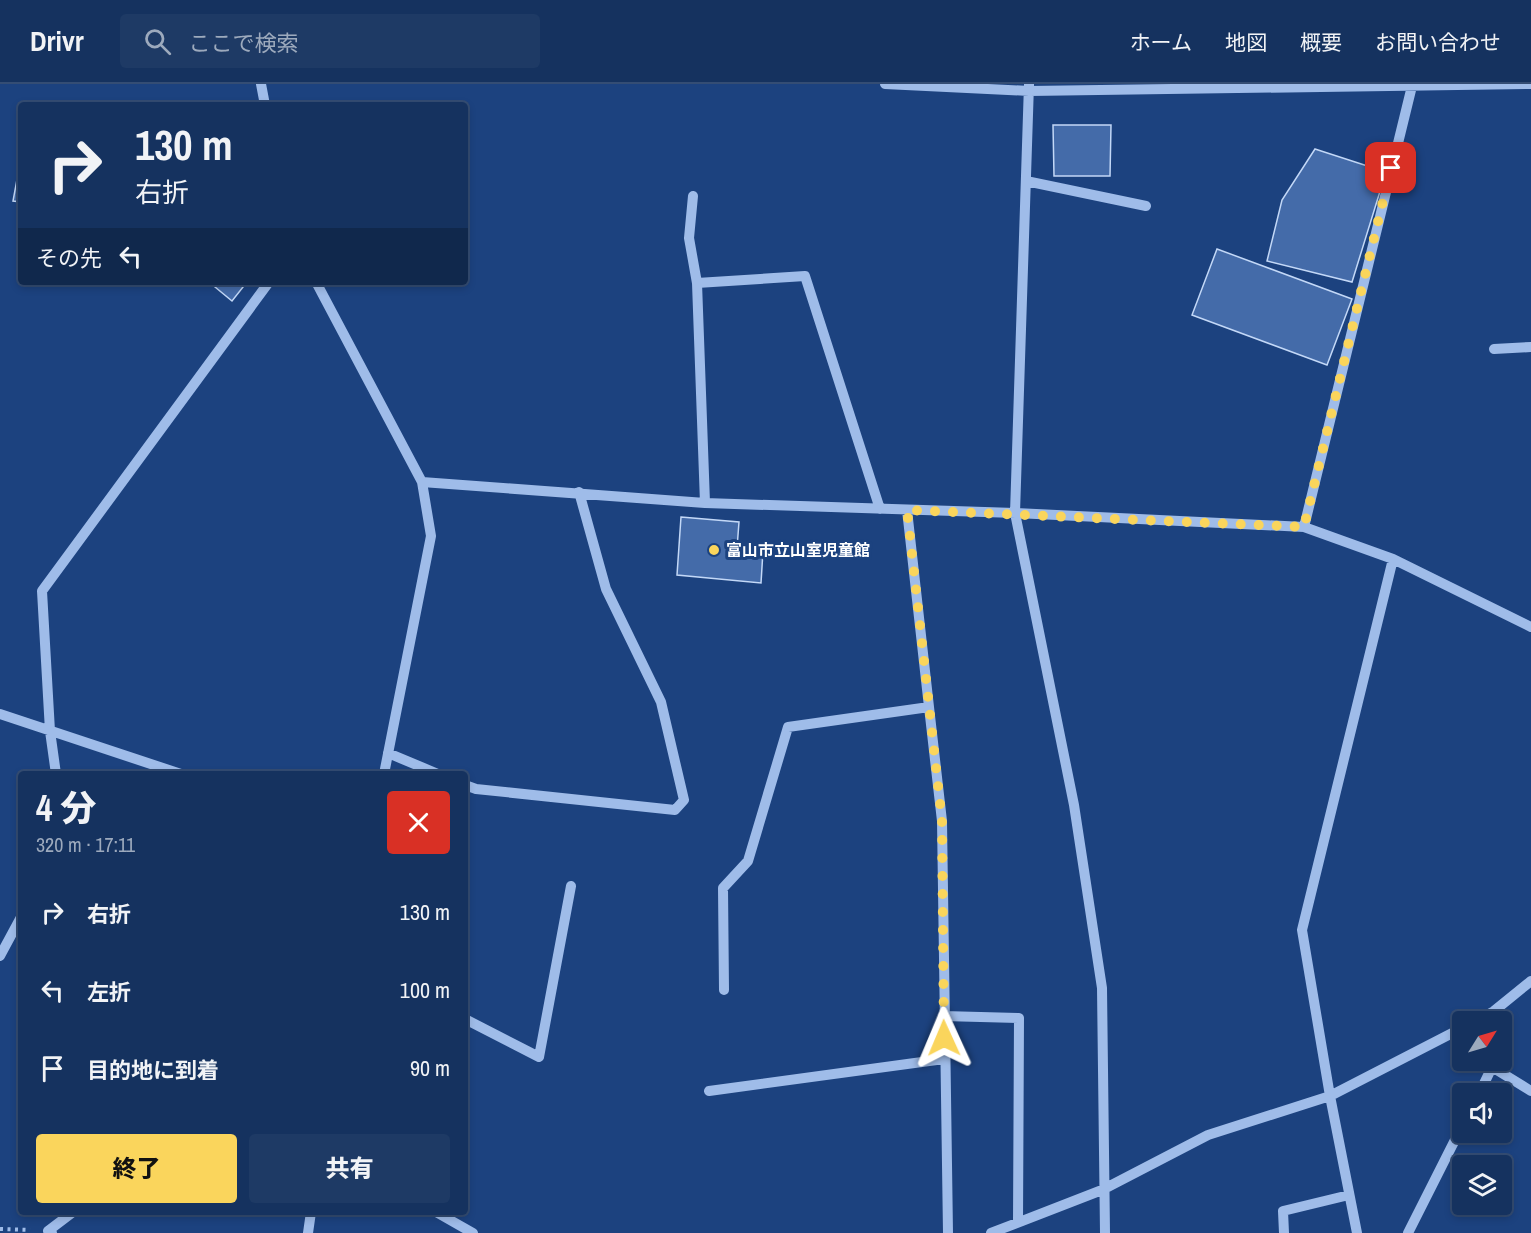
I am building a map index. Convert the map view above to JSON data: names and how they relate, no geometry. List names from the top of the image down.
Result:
{
  "places": ["富山市立山室児童館"],
  "north": "top right",
  "page": {
    "header": "Drivr",
    "search": "ここで検索",
    "nav": [
      "ホーム",
      "地図",
      "概要",
      "お問い合わせ"
    ],
    "turn": ["130 m", "右折"],
    "then": "その先",
    "heading": ["4 分", "320 m · 17:11"],
    "list": [
      {
        "name": "右折",
        "value": "130 m"
      },
      {
        "name": "左折",
        "value": "100 m"
      },
      {
        "name": "目的地に到着",
        "value": "90 m"
      }
    ],
    "buttons": ["終了", "共有"]
  }
}
